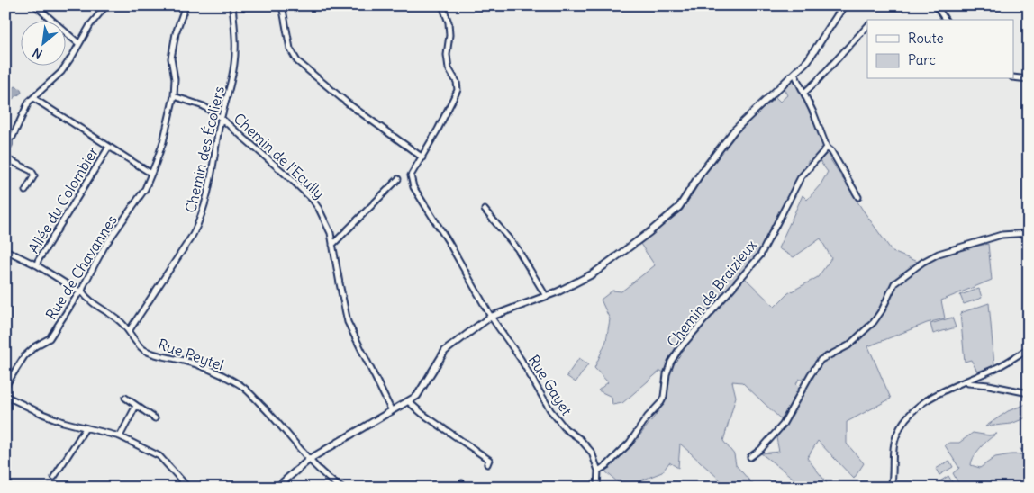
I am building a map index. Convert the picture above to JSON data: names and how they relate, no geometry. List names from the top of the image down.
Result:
{
  "streets": {
    "street": [
      "Chemin des Écoliers",
      "Chemin de l'Ecully",
      "Allée du Colombier",
      "Rue de Chavannes",
      "Chemin de Braizieux",
      "Rue Peytel",
      "Rue Gayet"
    ]
  },
  "crossings": [
    ["Chemin des Écoliers", "Chemin de l'Ecully"],
    ["Chemin des Écoliers", "Rue Peytel"],
    ["Chemin de l'Ecully", "Rue de Chavannes"],
    ["Allée du Colombier", "Rue Peytel"],
    ["Rue de Chavannes", "Rue Peytel"],
    ["Chemin de Braizieux", "Rue Gayet"]
  ],
  "legend": ["Route", "Parc"],
  "north": "bottom left"
}
